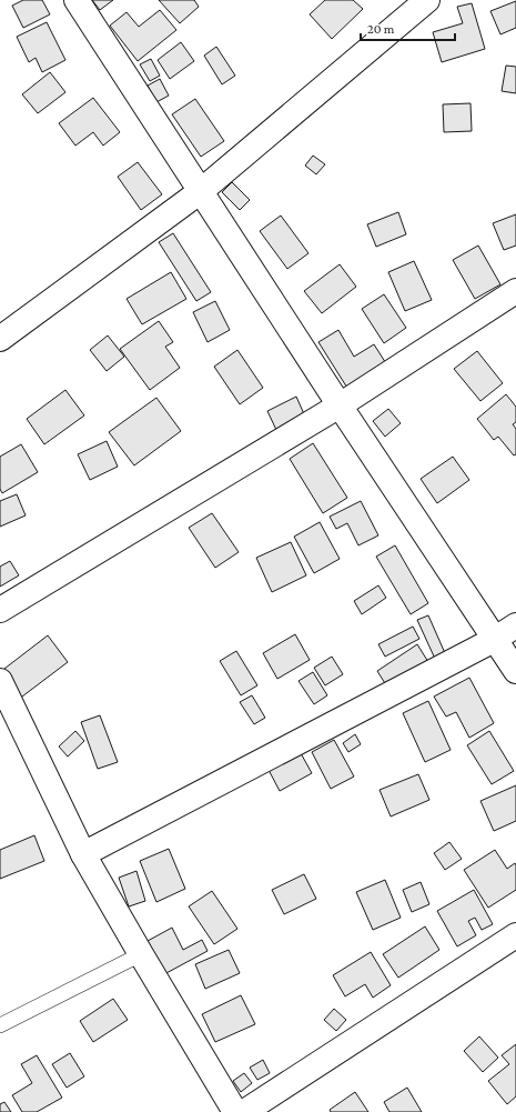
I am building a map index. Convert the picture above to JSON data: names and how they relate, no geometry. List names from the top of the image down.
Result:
{
  "scale_bar": "20 m"
}
